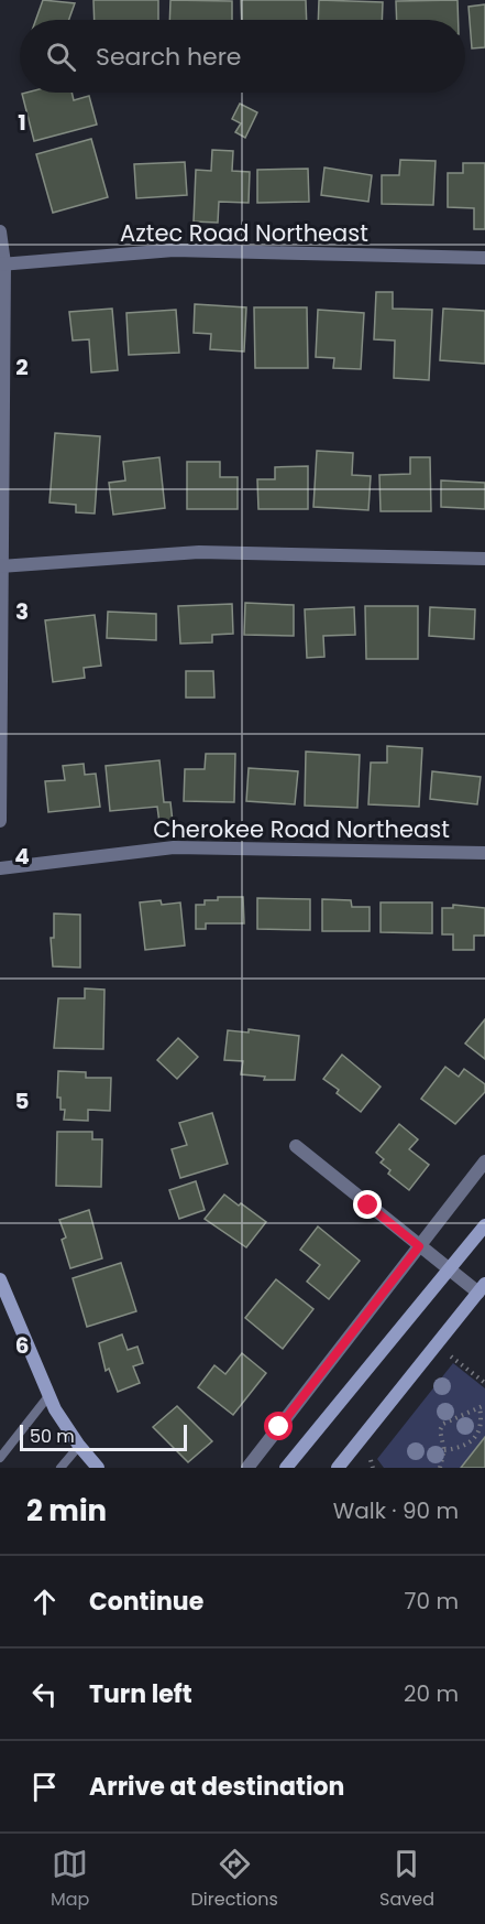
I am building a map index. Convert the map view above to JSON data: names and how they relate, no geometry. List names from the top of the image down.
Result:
{
  "streets": {
    "street": ["Aztec Road Northeast", "Cherokee Road Northeast"]
  },
  "scale_bar": "50 m",
  "page": {
    "search": "Search here",
    "scale": "50 m",
    "heading": ["2 min", "Walk · 90 m"],
    "list": [
      ["Continue", "70 m"],
      ["Turn left", "20 m"],
      "Arrive at destination"
    ],
    "nav": ["Map", "Directions", "Saved"]
  },
  "grid": {
    "rows": [
      "1",
      "2",
      "3",
      "4",
      "5",
      "6"
    ]
  }
}
